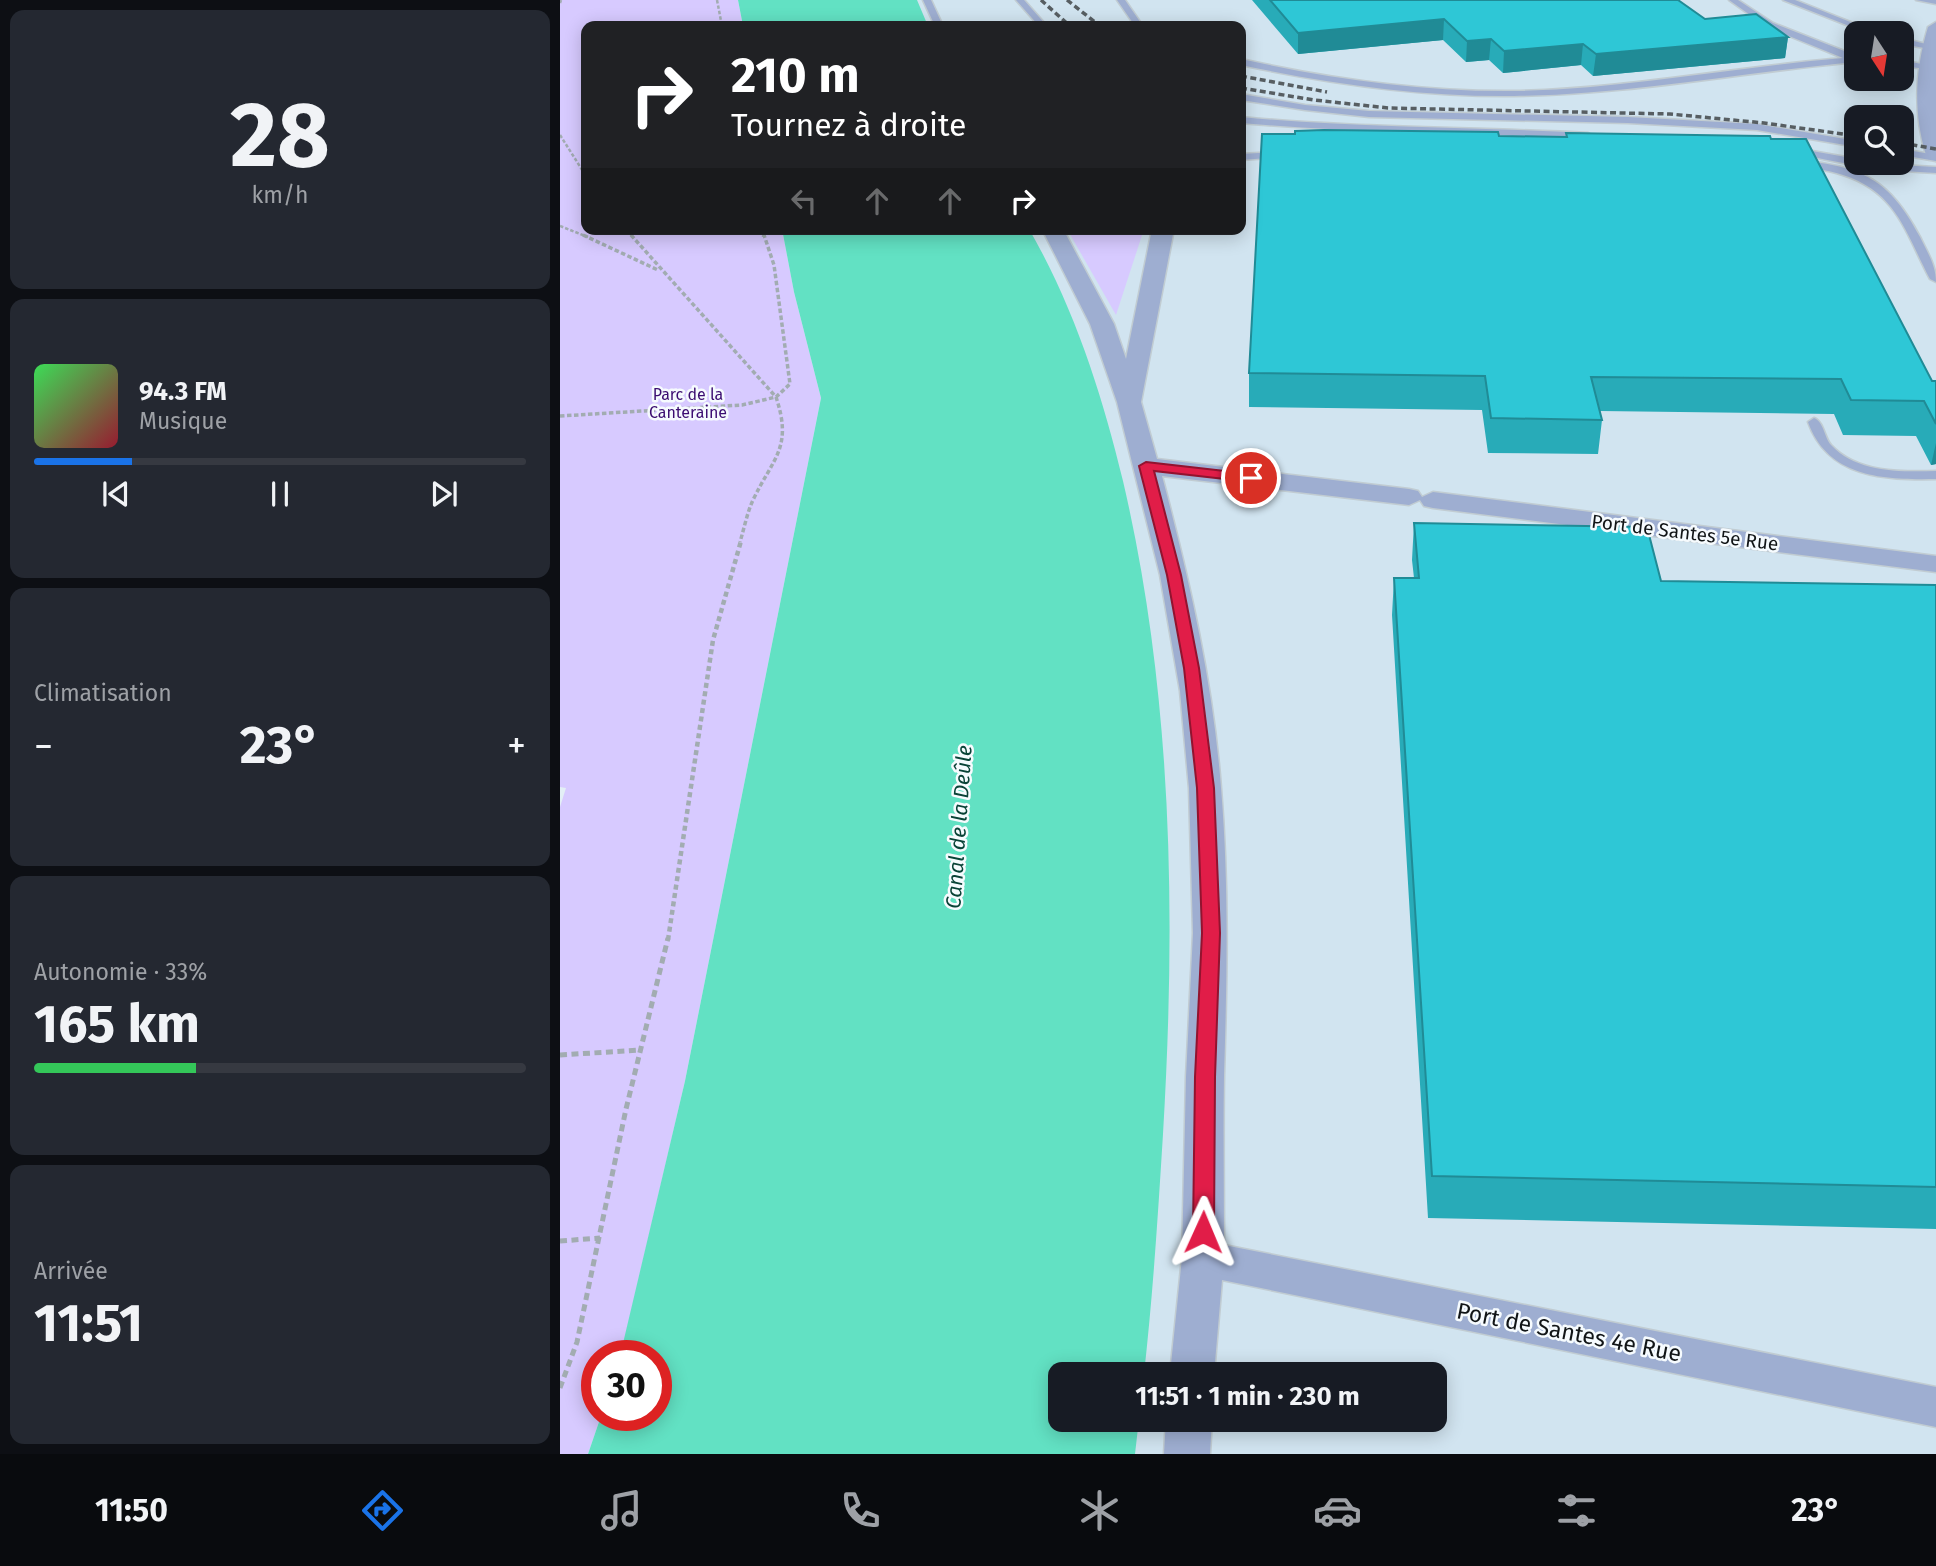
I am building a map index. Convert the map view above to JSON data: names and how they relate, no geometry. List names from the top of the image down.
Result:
{
  "streets": {
    "street": ["Port de Santes 5e Rue", "Port de Santes 4e Rue"]
  },
  "water": ["Canal de la Deûle"],
  "parks": ["Parc de la Canteraine"],
  "north": "bottom",
  "page": {
    "tile": [
      ["28", "km/h"],
      "Climatisation",
      ["Autonomie · 33%", "165 km"],
      ["Arrivée", "11:51"]
    ],
    "turn": ["210 m", "Tournez à droite"],
    "song": ["94.3 FM", "Musique"],
    "heat": ["−", "23°", "+"],
    "limit": "30",
    "trip": "11:51 · 1 min · 230 m",
    "tabs": ["11:50", "23°"]
  }
}
